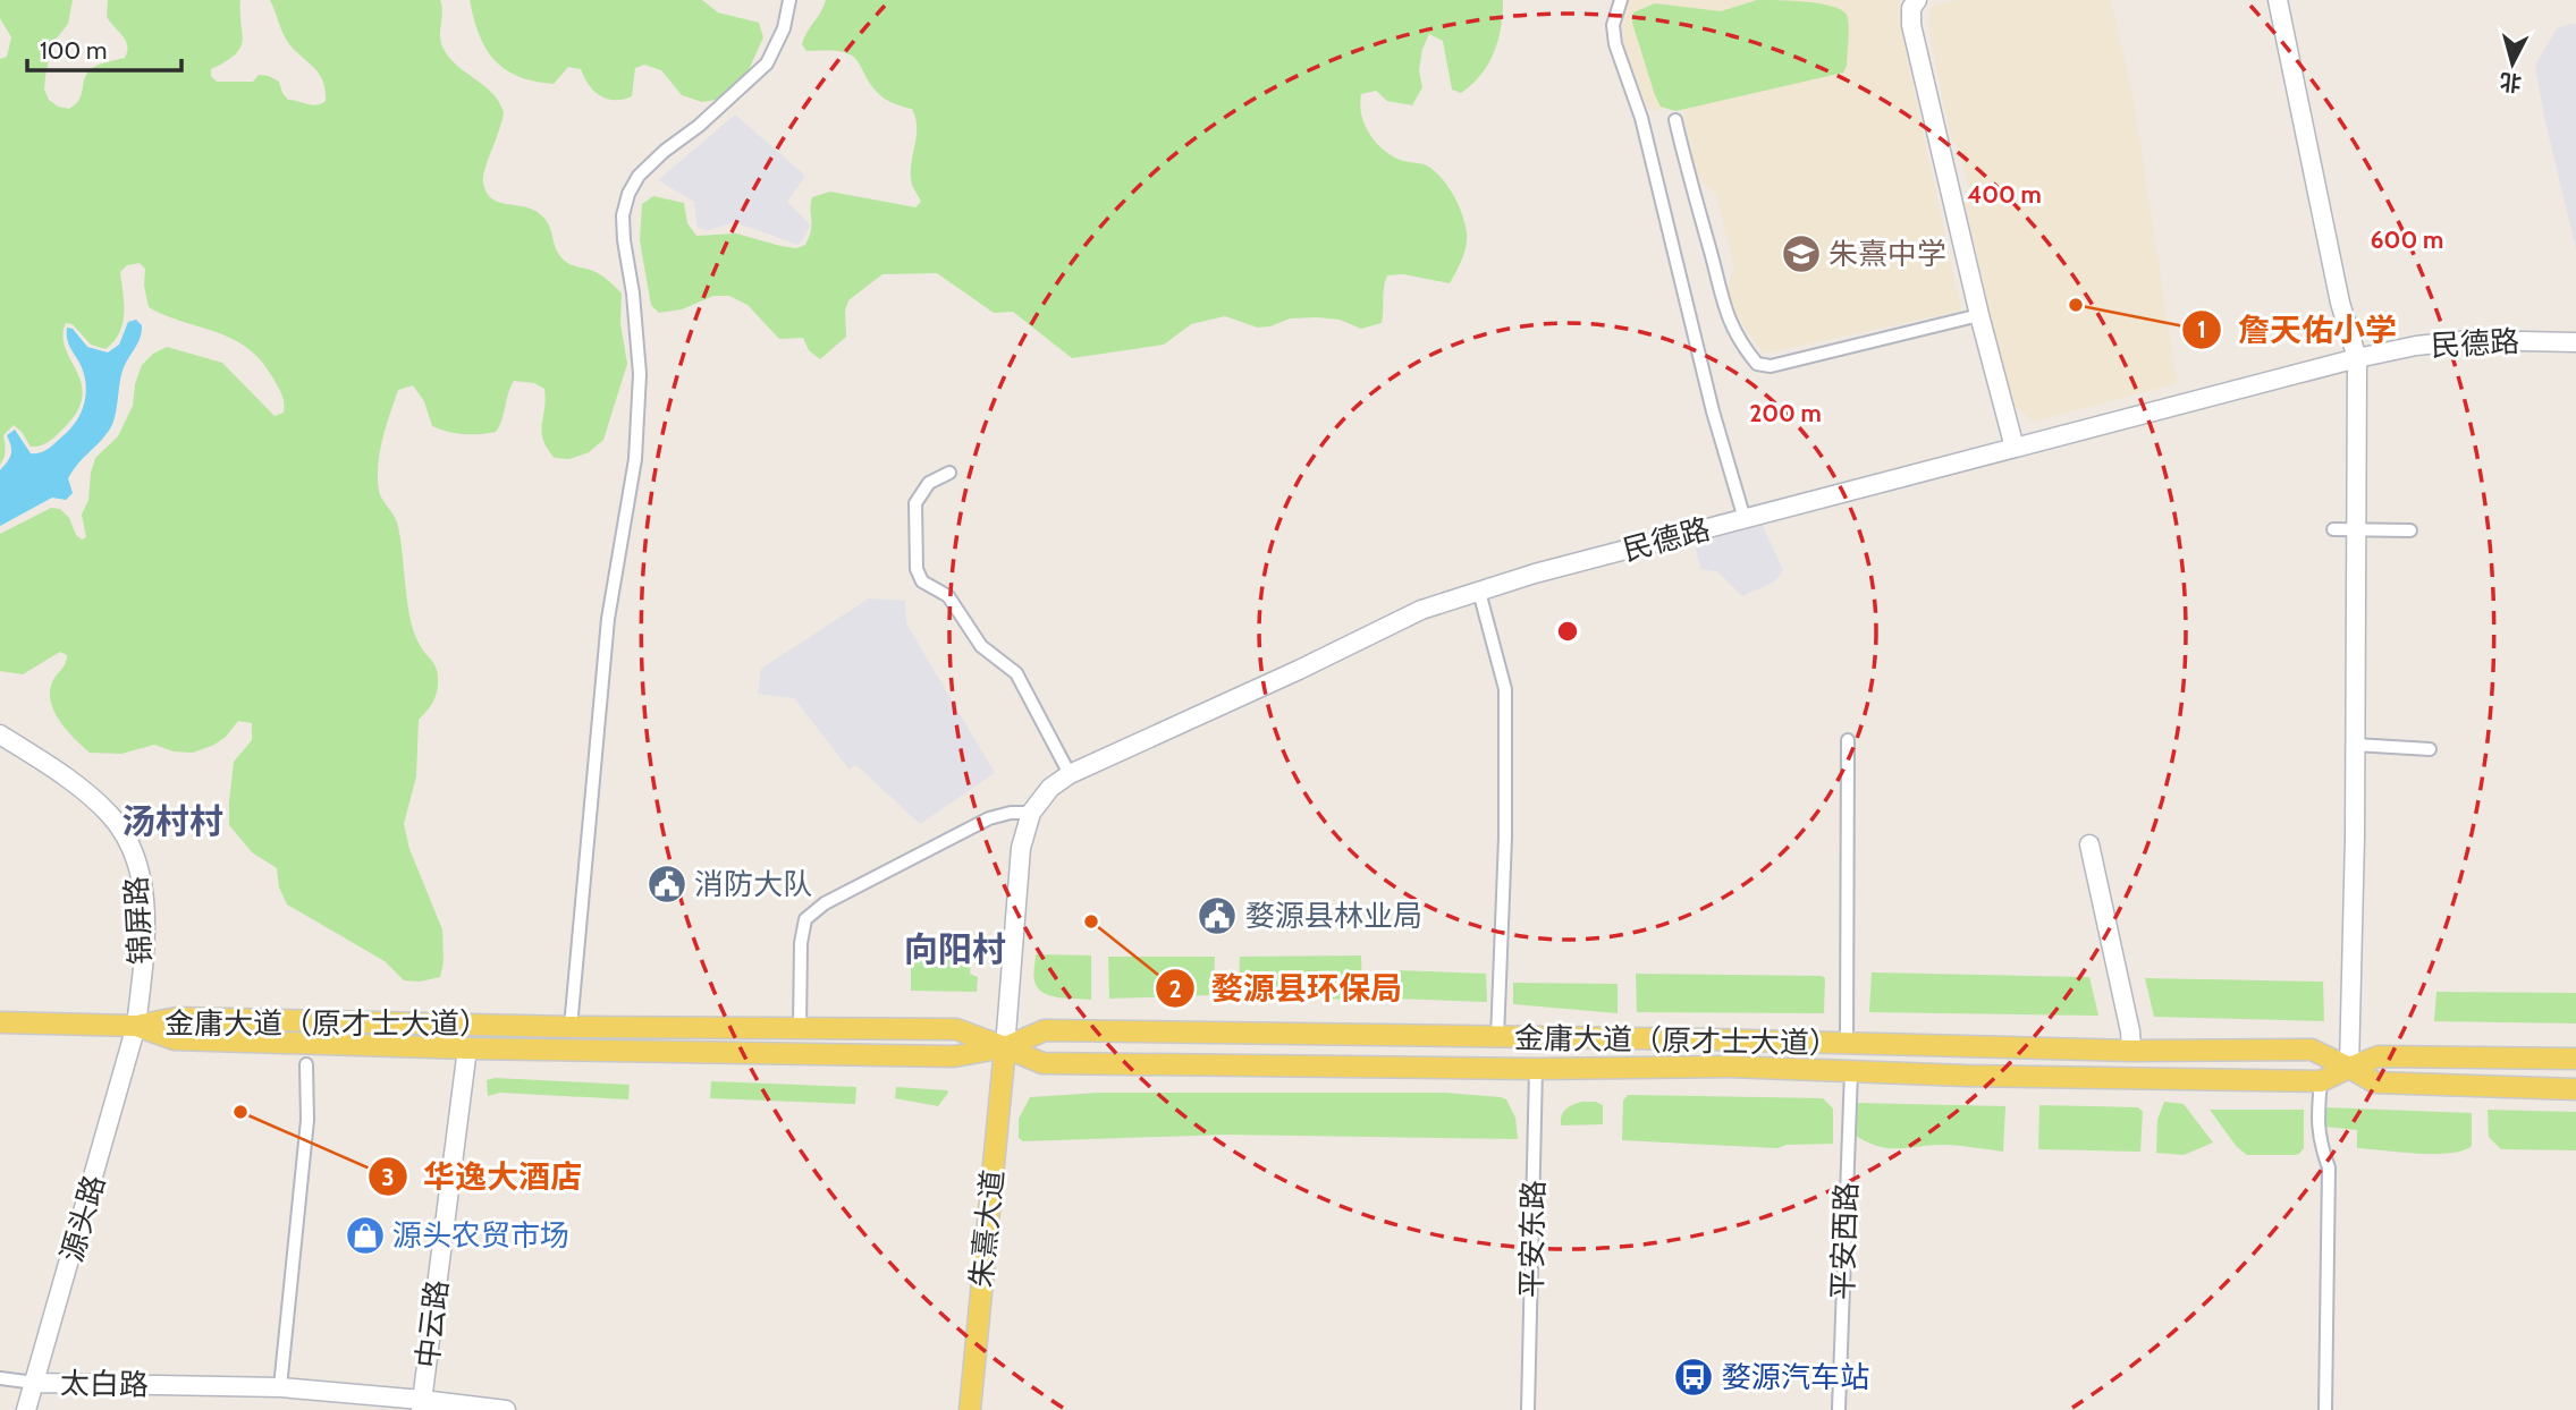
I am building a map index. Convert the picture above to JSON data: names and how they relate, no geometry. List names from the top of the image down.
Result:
{
  "streets": {
    "main road": ["金庸大道（原才士大道）", "朱熹大道"],
    "street": [
      "民德路",
      "锦屏路",
      "源头路",
      "平安东路",
      "平安西路",
      "中云路",
      "太白路"
    ]
  },
  "crossings": [
    ["民德路", "金庸大道（原才士大道）"],
    ["民德路", "朱熹大道"],
    ["锦屏路", "金庸大道（原才士大道）"],
    ["锦屏路", "源头路"],
    ["金庸大道（原才士大道）", "源头路"],
    ["金庸大道（原才士大道）", "朱熹大道"],
    ["金庸大道（原才士大道）", "平安东路"],
    ["金庸大道（原才士大道）", "平安西路"],
    ["金庸大道（原才士大道）", "中云路"],
    ["源头路", "太白路"],
    ["中云路", "太白路"]
  ],
  "districts": ["汤村村", "向阳村"],
  "places": {
    "school or university": ["朱熹中学"],
    "other": ["詹天佑小学", "婺源县环保局", "华逸大酒店"],
    "public building": ["消防大队", "婺源县林业局"],
    "shop": ["源头农贸市场"],
    "bus stop": ["婺源汽车站"]
  },
  "scale_bar": "100 m",
  "north": "bottom",
  "rings": ["400 m", "600 m", "200 m"]
}
